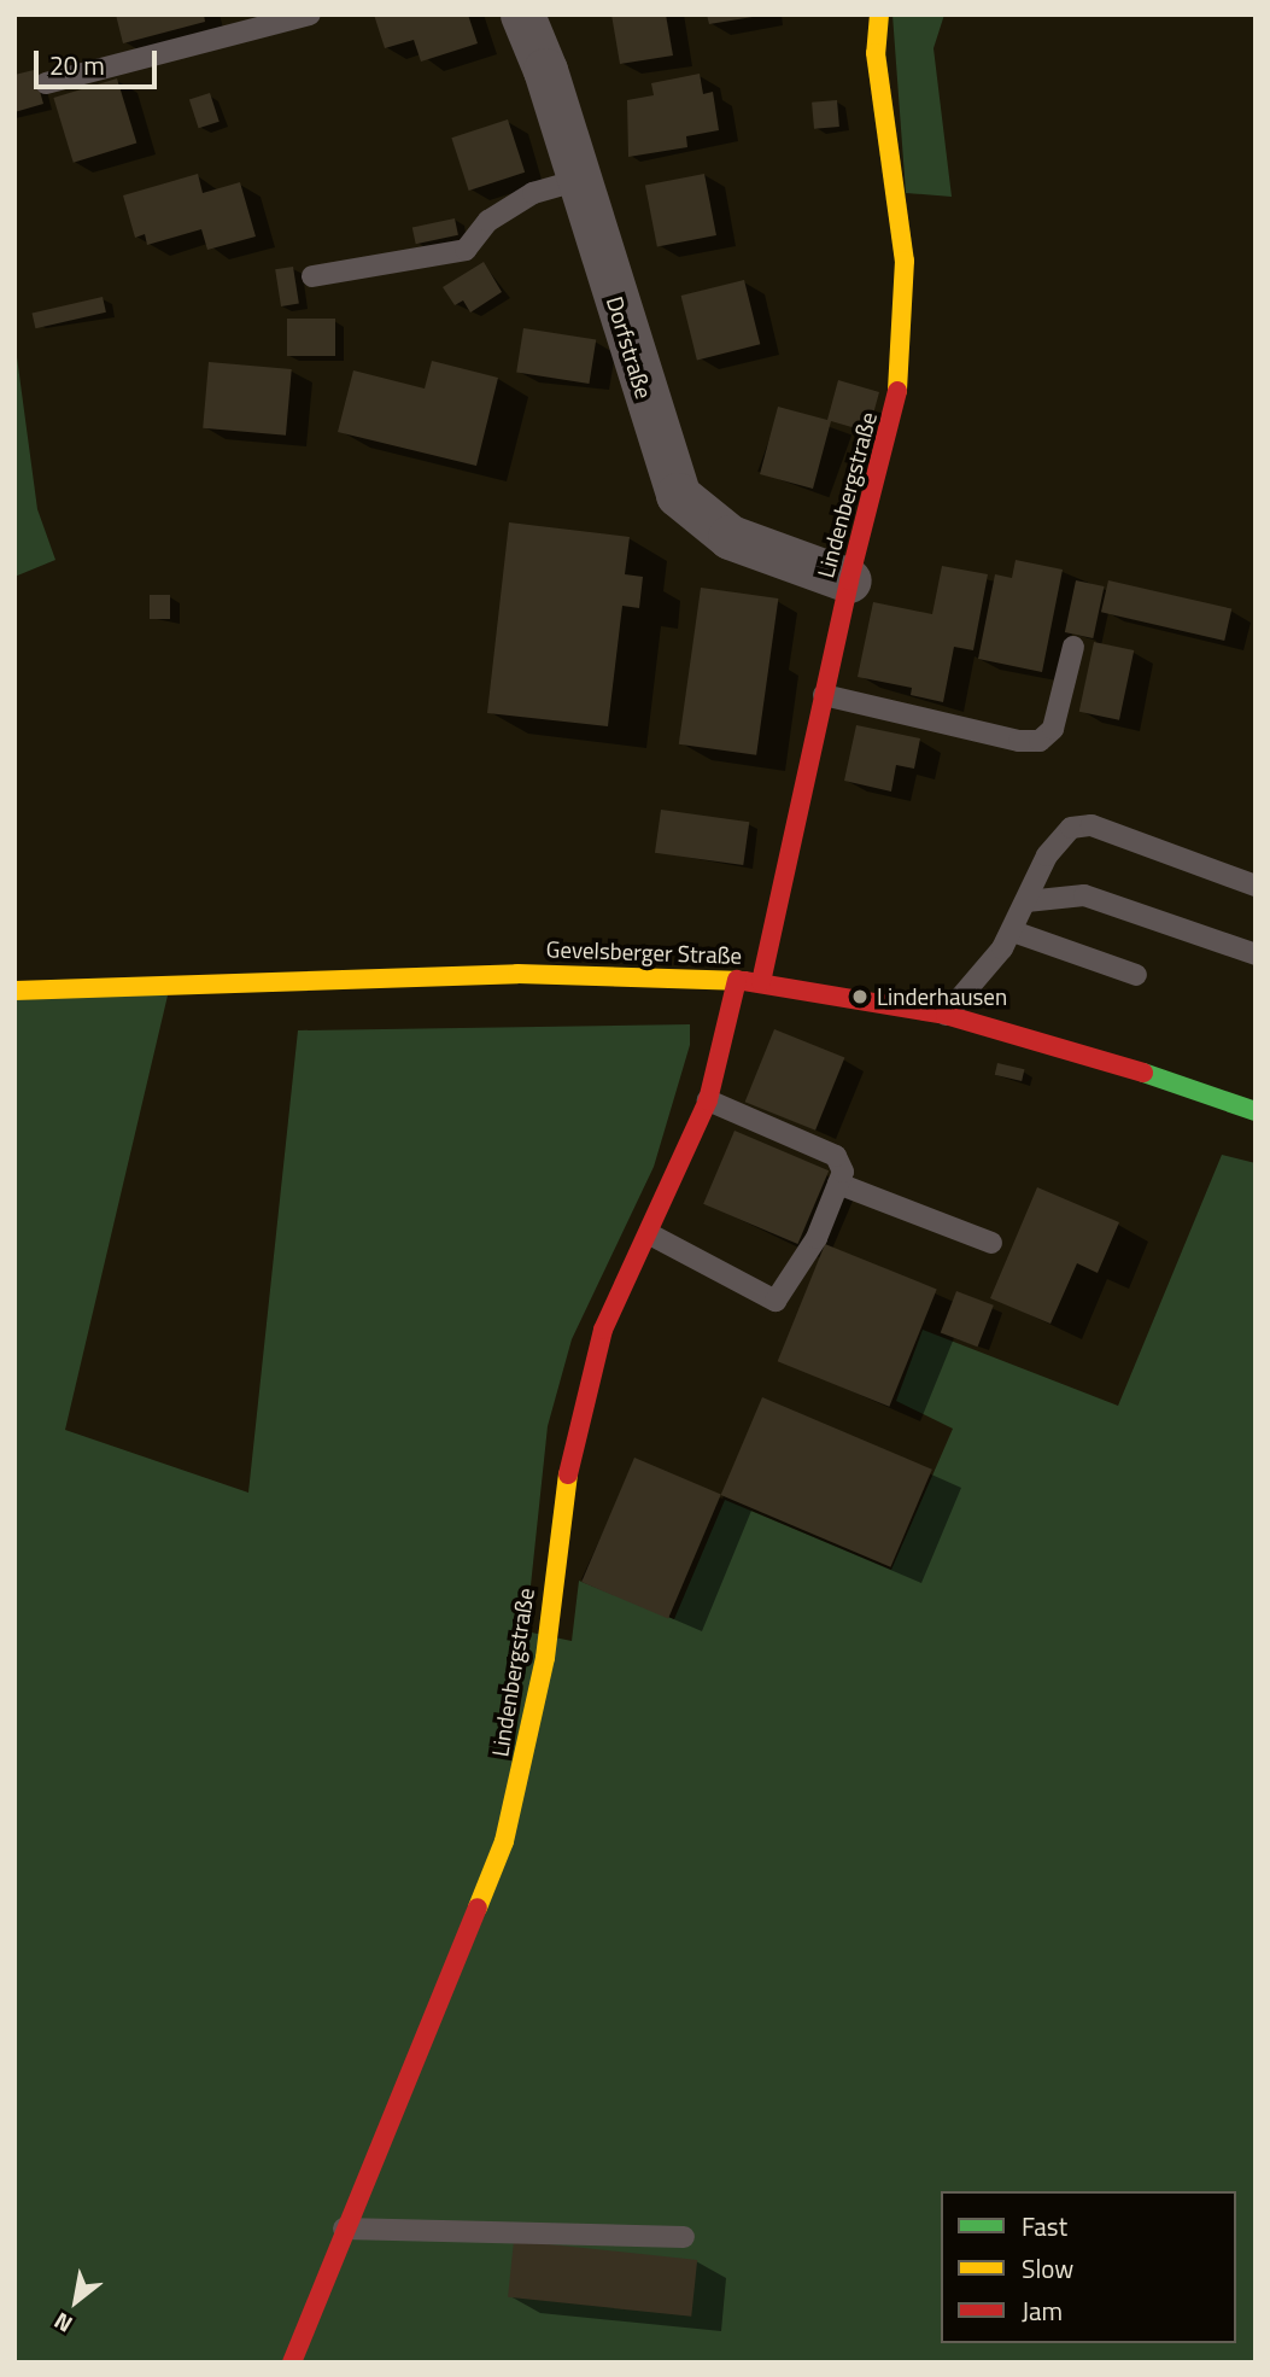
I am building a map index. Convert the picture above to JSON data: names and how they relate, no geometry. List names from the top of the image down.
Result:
{
  "streets": {
    "street": ["Dorfstraße", "Lindenbergstraße", "Gevelsberger Straße"]
  },
  "crossings": [
    ["Dorfstraße", "Lindenbergstraße"],
    ["Lindenbergstraße", "Gevelsberger Straße"]
  ],
  "places": ["Linderhausen"],
  "legend": ["Fast", "Slow", "Jam"],
  "scale_bar": "20 m",
  "north": "bottom left"
}
